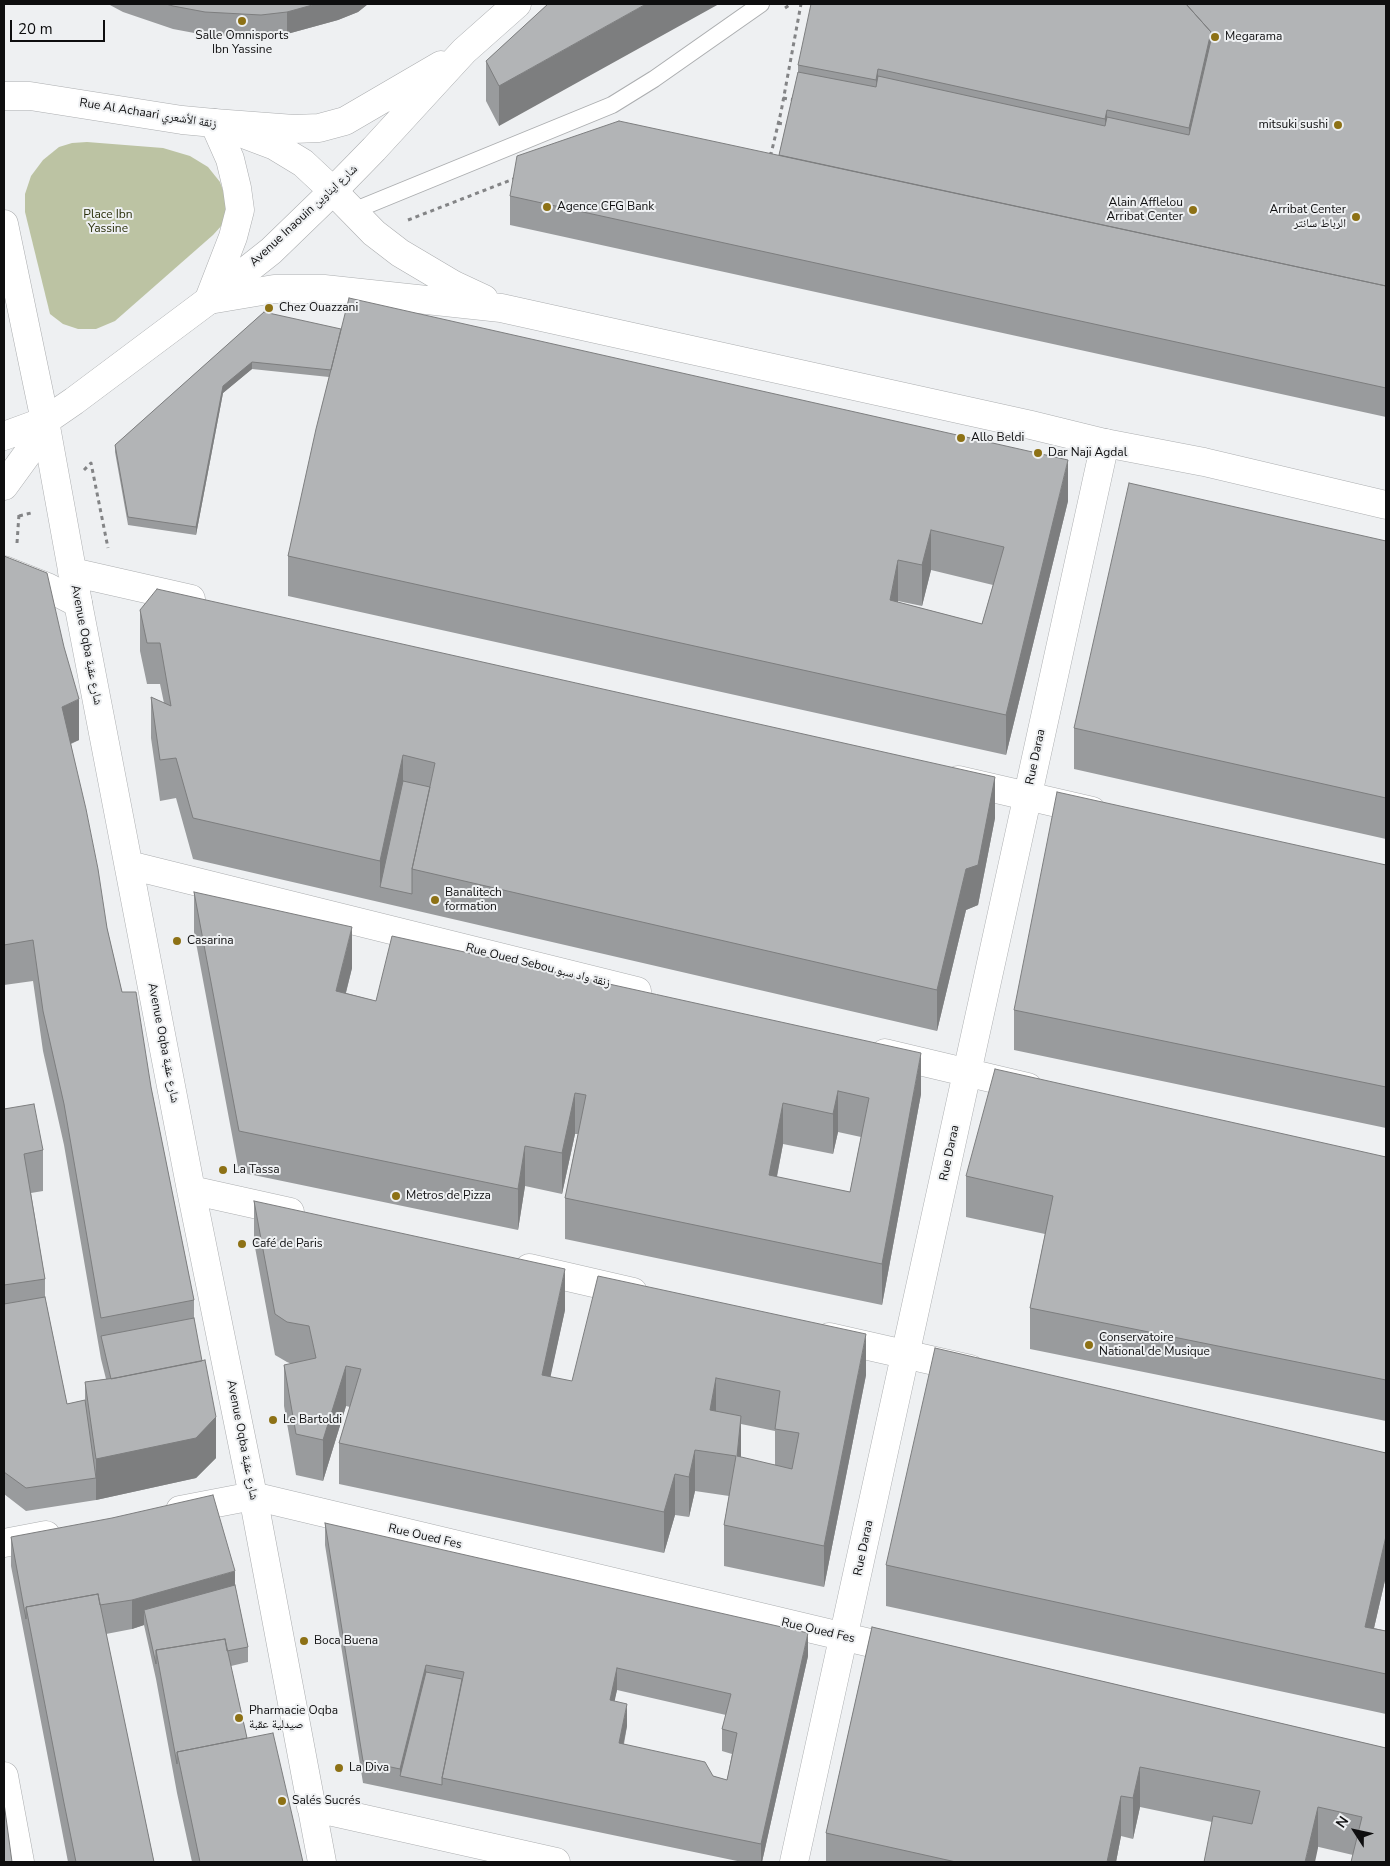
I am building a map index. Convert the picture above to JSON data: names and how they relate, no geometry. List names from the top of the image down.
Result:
{
  "streets": {
    "street": [
      "Rue Al Achaari زنقة الأشعري",
      "Avenue Inaouin شارع ايناوين",
      "Avenue Oqba شارع عقبة",
      "Rue Daraa",
      "Rue Oued Sebou زنقة واد سبو",
      "Rue Oued Fes"
    ]
  },
  "crossings": [
    ["Rue Al Achaari زنقة الأشعري", "Avenue Inaouin شارع ايناوين"],
    ["Avenue Inaouin شارع ايناوين", "Avenue Oqba شارع عقبة"],
    ["Avenue Oqba شارع عقبة", "Rue Oued Sebou زنقة واد سبو"],
    ["Avenue Oqba شارع عقبة", "Rue Oued Fes"],
    ["Rue Daraa", "Rue Oued Fes"]
  ],
  "parks": ["Place Ibn Yassine"],
  "places": [
    "Salle Omnisports Ibn Yassine",
    "Megarama",
    "mitsuki sushi",
    "Agence CFG Bank",
    "Alain Afflelou Arribat Center",
    "Arribat Center الرباط سانتر",
    "Chez Ouazzani",
    "Allo Beldi",
    "Dar Naji Agdal",
    "Banalitech formation",
    "Casarina",
    "La Tassa",
    "Metros de Pizza",
    "Café de Paris",
    "Conservatoire National de Musique",
    "Le Bartoldi",
    "Boca Buena",
    "Pharmacie Oqba صيدلية عقبة",
    "La Diva",
    "Salés Sucrés"
  ],
  "scale_bar": "20 m",
  "north": "top left"
}
